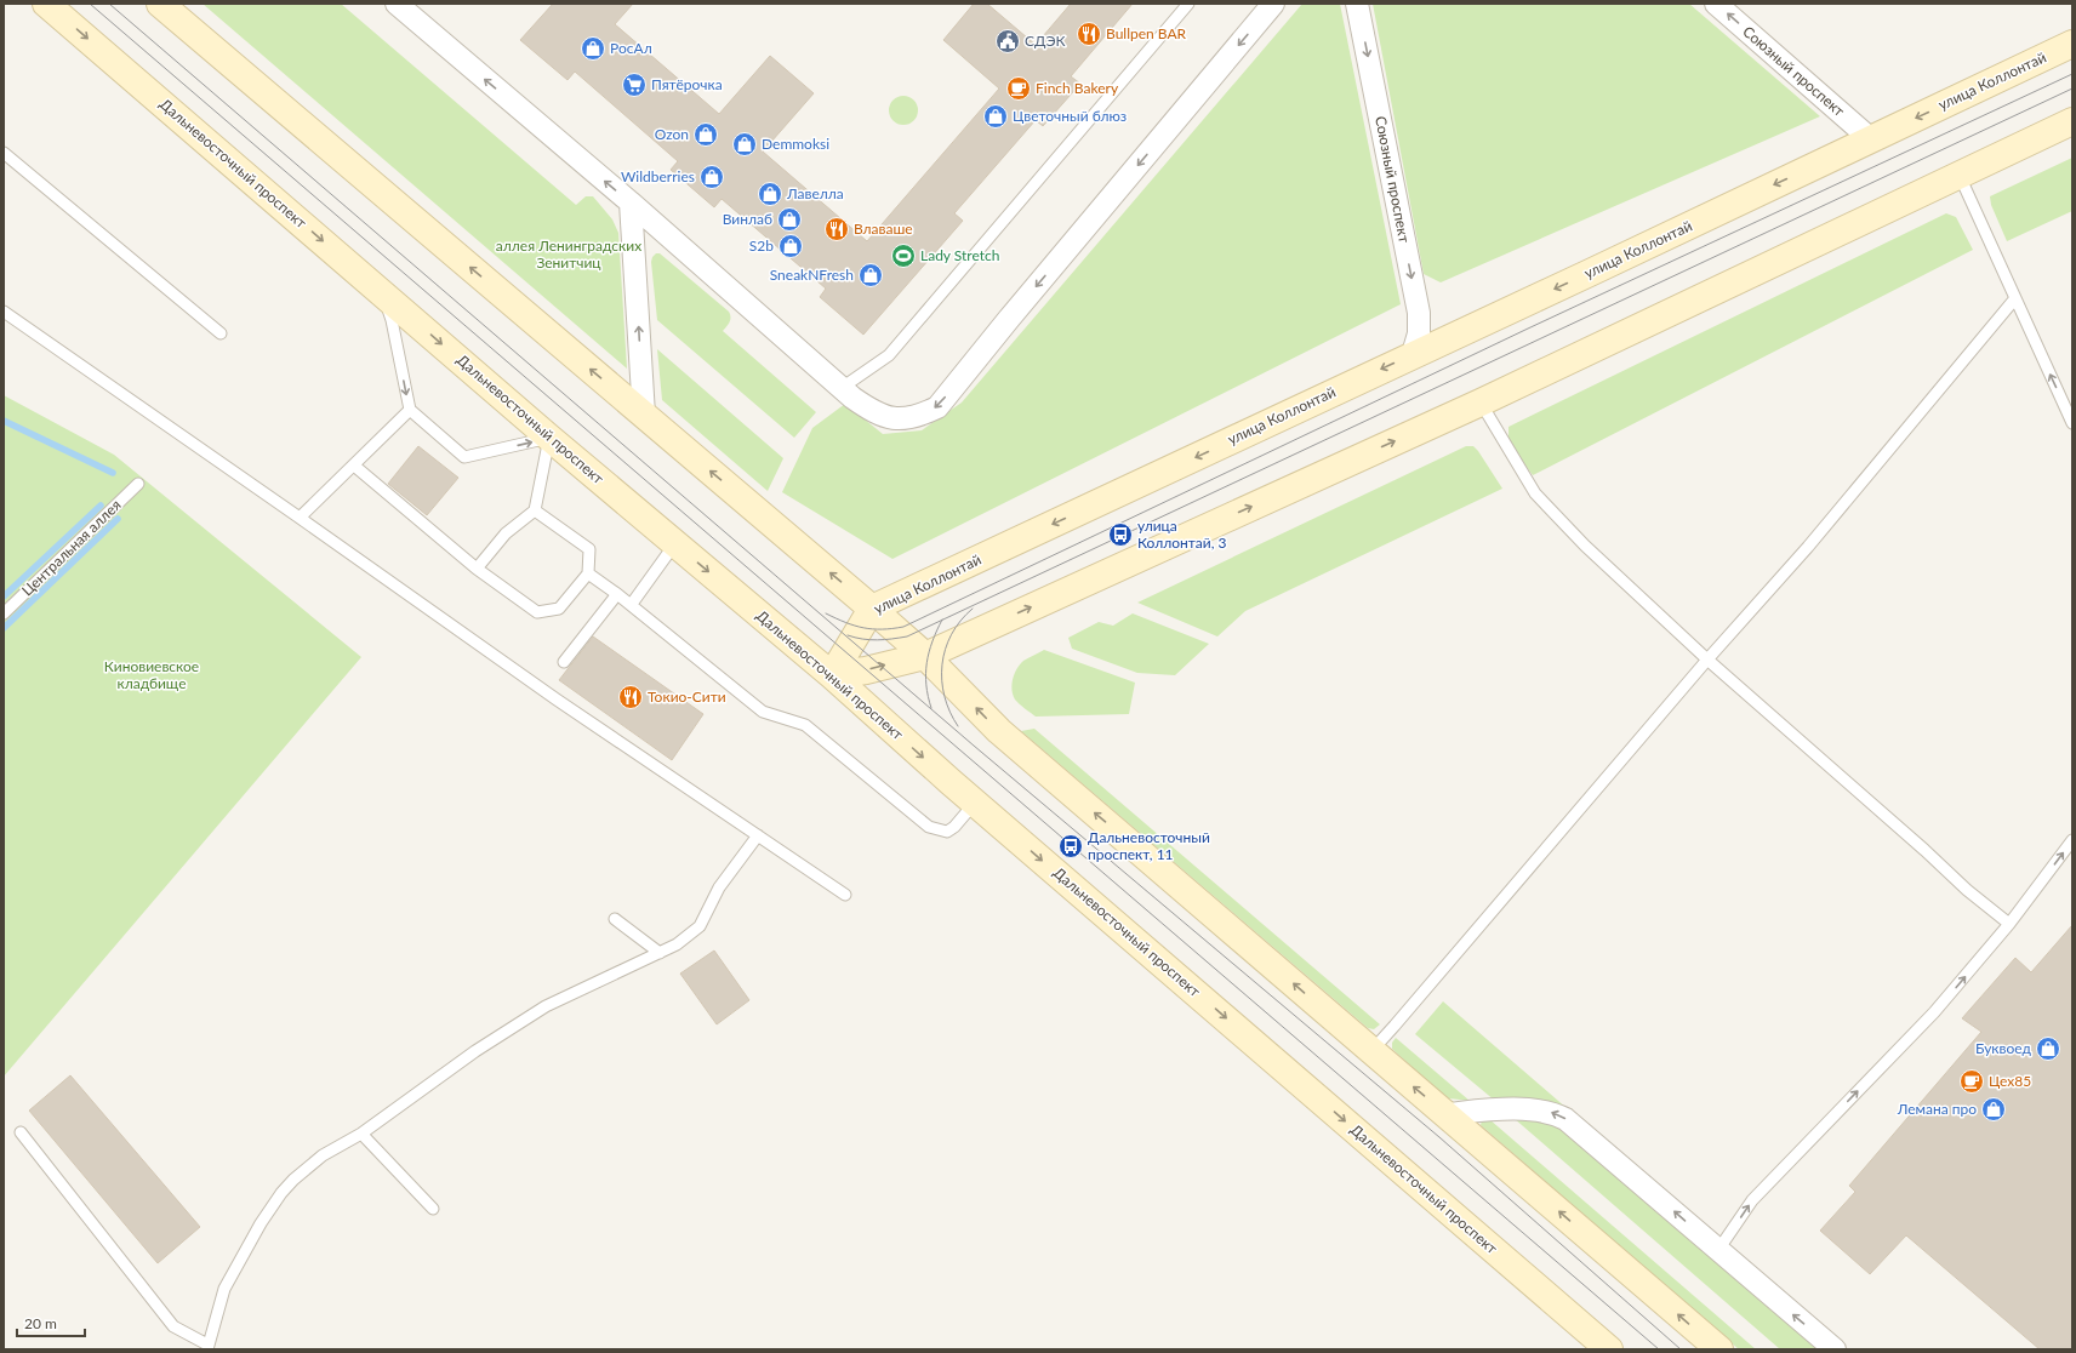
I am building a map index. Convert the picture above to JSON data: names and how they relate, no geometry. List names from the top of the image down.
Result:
{
  "streets": {
    "main road": ["улица Коллонтай", "Дальневосточный проспект"],
    "street": ["Союзный проспект"],
    "lane": ["Центральная аллея"]
  },
  "crossings": [
    ["Союзный проспект", "улица Коллонтай"],
    ["улица Коллонтай", "Дальневосточный проспект"]
  ],
  "parks": ["аллея Ленинградских Зенитчиц", "Киновиевское кладбище"],
  "places": {
    "restaurant": ["Bullpen BAR", "Влаваше", "Токио-Сити"],
    "public building": ["СДЭК"],
    "shop": [
      "РосАл",
      "Цветочный блюз",
      "Ozon",
      "Demmoksi",
      "Wildberries",
      "Лавелла",
      "Винлаб",
      "S2b",
      "SneakNFresh",
      "Буквоед",
      "Лемана про"
    ],
    "supermarket": ["Пятёрочка"],
    "cafe": ["Finch Bakery", "Цех85"],
    "sports": ["Lady Stretch"],
    "bus stop": ["улица Коллонтай, 3", "Дальневосточный проспект, 11"]
  },
  "scale_bar": "20 m"
}
